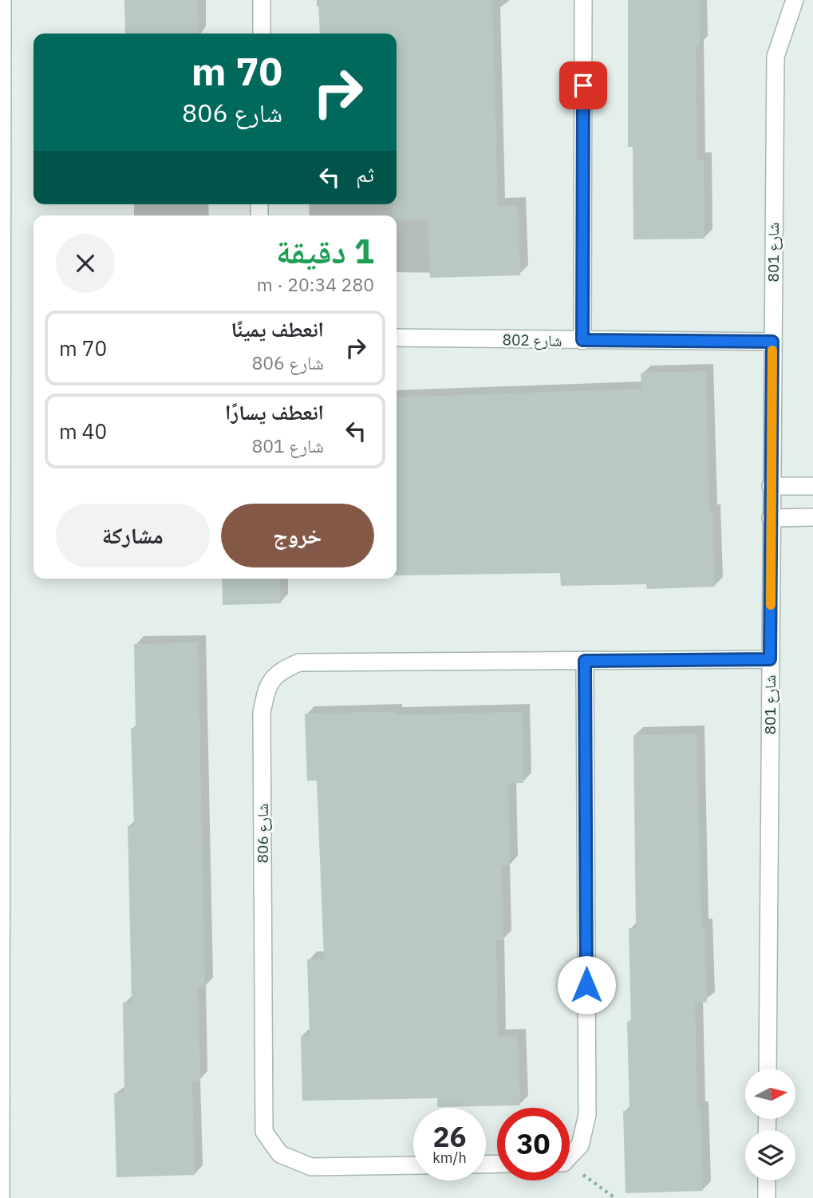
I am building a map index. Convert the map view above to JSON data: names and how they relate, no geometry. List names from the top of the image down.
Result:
{
  "streets": {
    "street": ["شارع 801", "شارع 802", "شارع 806"]
  },
  "crossings": [
    ["شارع 801", "شارع 802"],
    ["شارع 801", "شارع 806"]
  ],
  "north": "right",
  "page": {
    "turn": ["70 m", "شارع 806"],
    "then": "ثم",
    "heading": ["1 دقيقة", "280 m · 20:34"],
    "list": [
      {
        "name": "انعطف يمينًا",
        "note": "شارع 806",
        "value": "70 m"
      },
      {
        "name": "انعطف يسارًا",
        "note": "شارع 801",
        "value": "40 m"
      }
    ],
    "buttons": ["خروج", "مشاركة"],
    "speed": "26 km/h",
    "limit": "30"
  }
}
